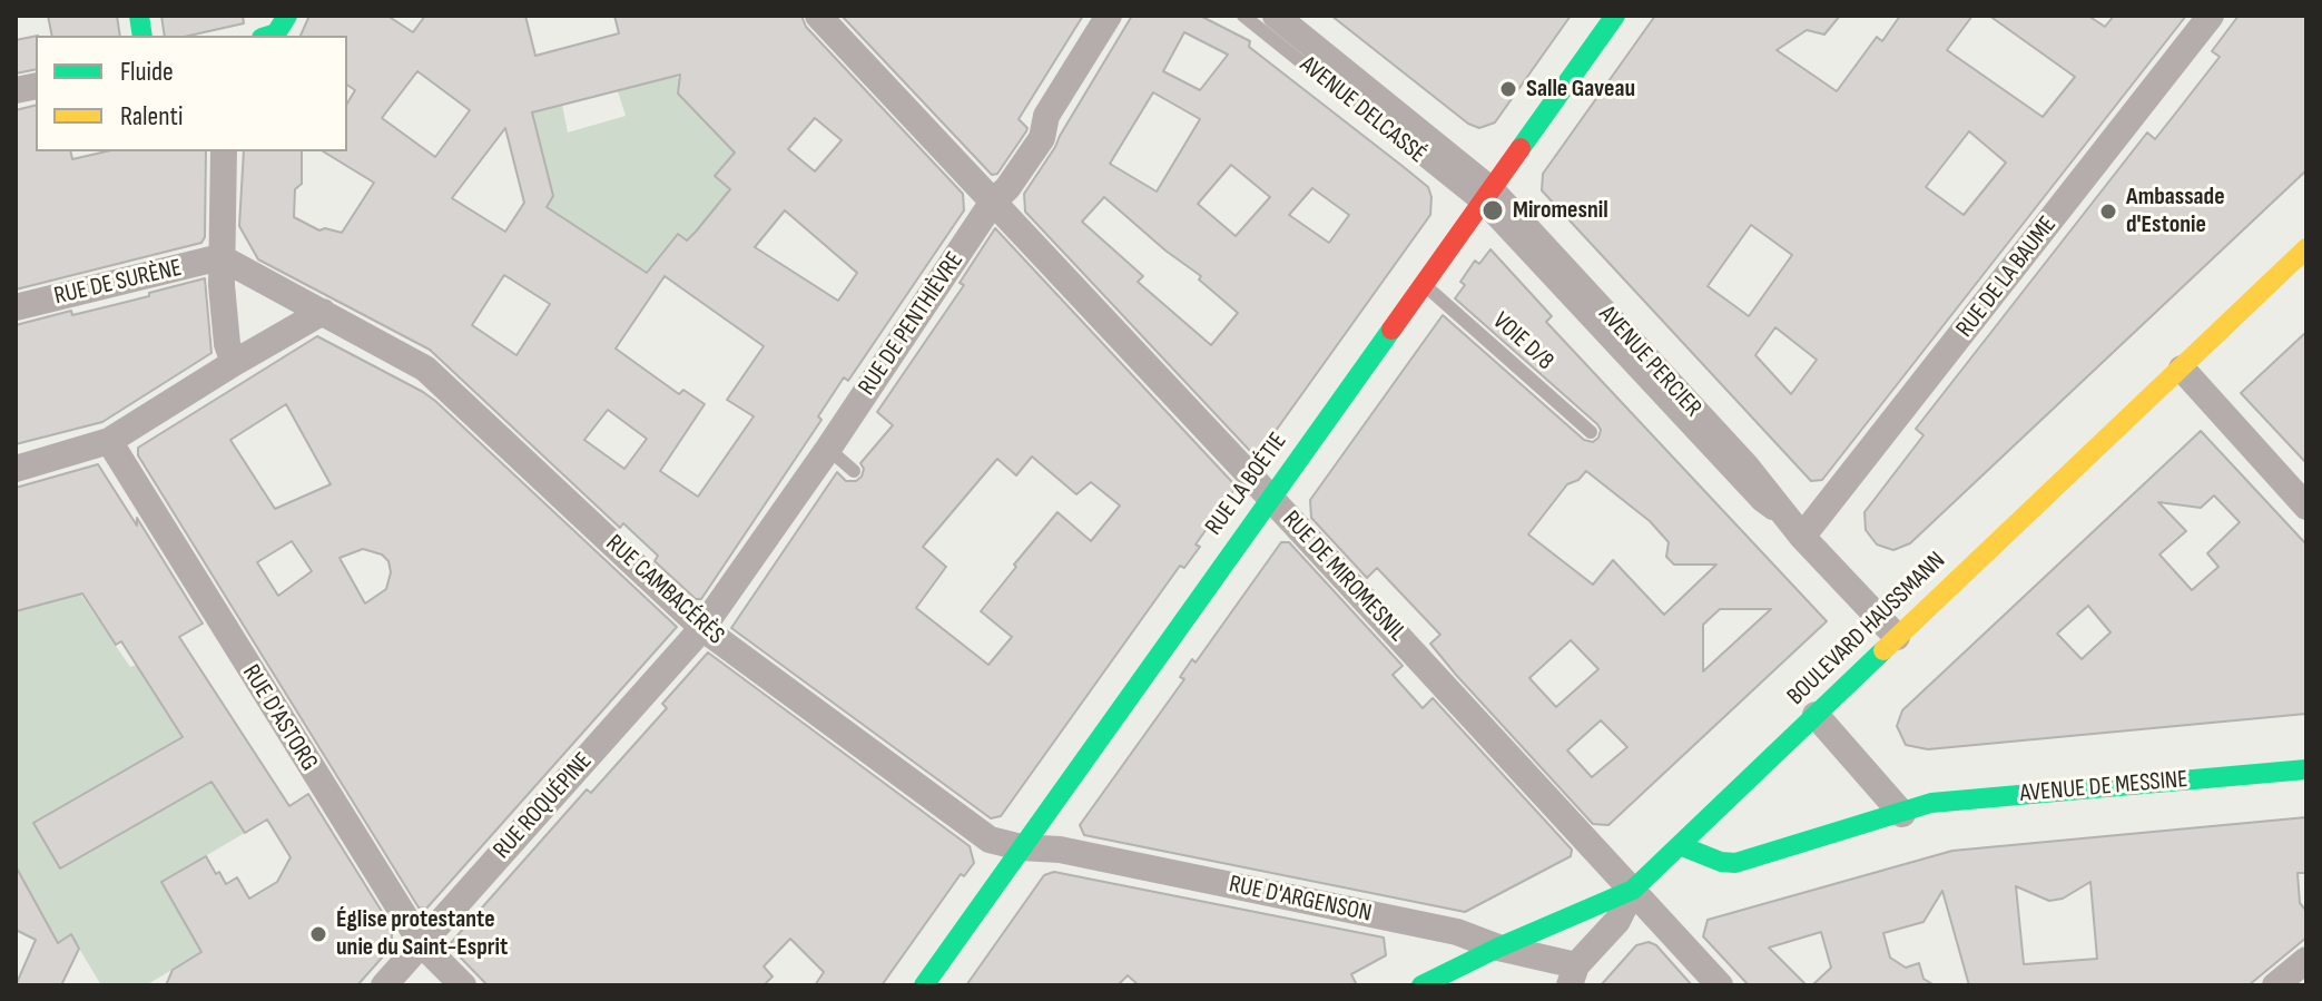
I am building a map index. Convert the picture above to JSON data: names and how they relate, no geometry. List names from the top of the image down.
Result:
{
  "streets": {
    "street": [
      "AVENUE DELCASSÉ",
      "RUE DE LA BAUME",
      "RUE DE SURÈNE",
      "RUE DE PENTHIÈVRE",
      "AVENUE PERCIER",
      "RUE LA BOÉTIE",
      "RUE DE MIROMESNIL",
      "RUE CAMBACÉRÈS",
      "BOULEVARD HAUSSMANN",
      "RUE D'ASTORG",
      "AVENUE DE MESSINE",
      "RUE ROQUÉPINE",
      "RUE D'ARGENSON"
    ],
    "lane": ["VOIE D/8"]
  },
  "crossings": [
    ["AVENUE DELCASSÉ", "AVENUE PERCIER"],
    ["AVENUE DELCASSÉ", "RUE LA BOÉTIE"],
    ["RUE DE LA BAUME", "AVENUE PERCIER"],
    ["RUE DE SURÈNE", "RUE CAMBACÉRÈS"],
    ["RUE DE PENTHIÈVRE", "RUE DE MIROMESNIL"],
    ["RUE DE PENTHIÈVRE", "RUE CAMBACÉRÈS"],
    ["RUE DE PENTHIÈVRE", "RUE ROQUÉPINE"],
    ["VOIE D/8", "RUE LA BOÉTIE"],
    ["AVENUE PERCIER", "RUE LA BOÉTIE"],
    ["AVENUE PERCIER", "BOULEVARD HAUSSMANN"],
    ["RUE LA BOÉTIE", "RUE DE MIROMESNIL"],
    ["RUE LA BOÉTIE", "RUE CAMBACÉRÈS"],
    ["RUE LA BOÉTIE", "RUE D'ARGENSON"],
    ["RUE DE MIROMESNIL", "BOULEVARD HAUSSMANN"],
    ["RUE CAMBACÉRÈS", "RUE ROQUÉPINE"],
    ["RUE CAMBACÉRÈS", "RUE D'ARGENSON"],
    ["BOULEVARD HAUSSMANN", "AVENUE DE MESSINE"],
    ["BOULEVARD HAUSSMANN", "RUE D'ARGENSON"],
    ["RUE D'ASTORG", "RUE ROQUÉPINE"]
  ],
  "places": [
    "Salle Gaveau",
    "Miromesnil",
    "Ambassade d'Estonie",
    "Église protestante unie du Saint-Esprit"
  ],
  "legend": ["Fluide", "Ralenti"]
}
